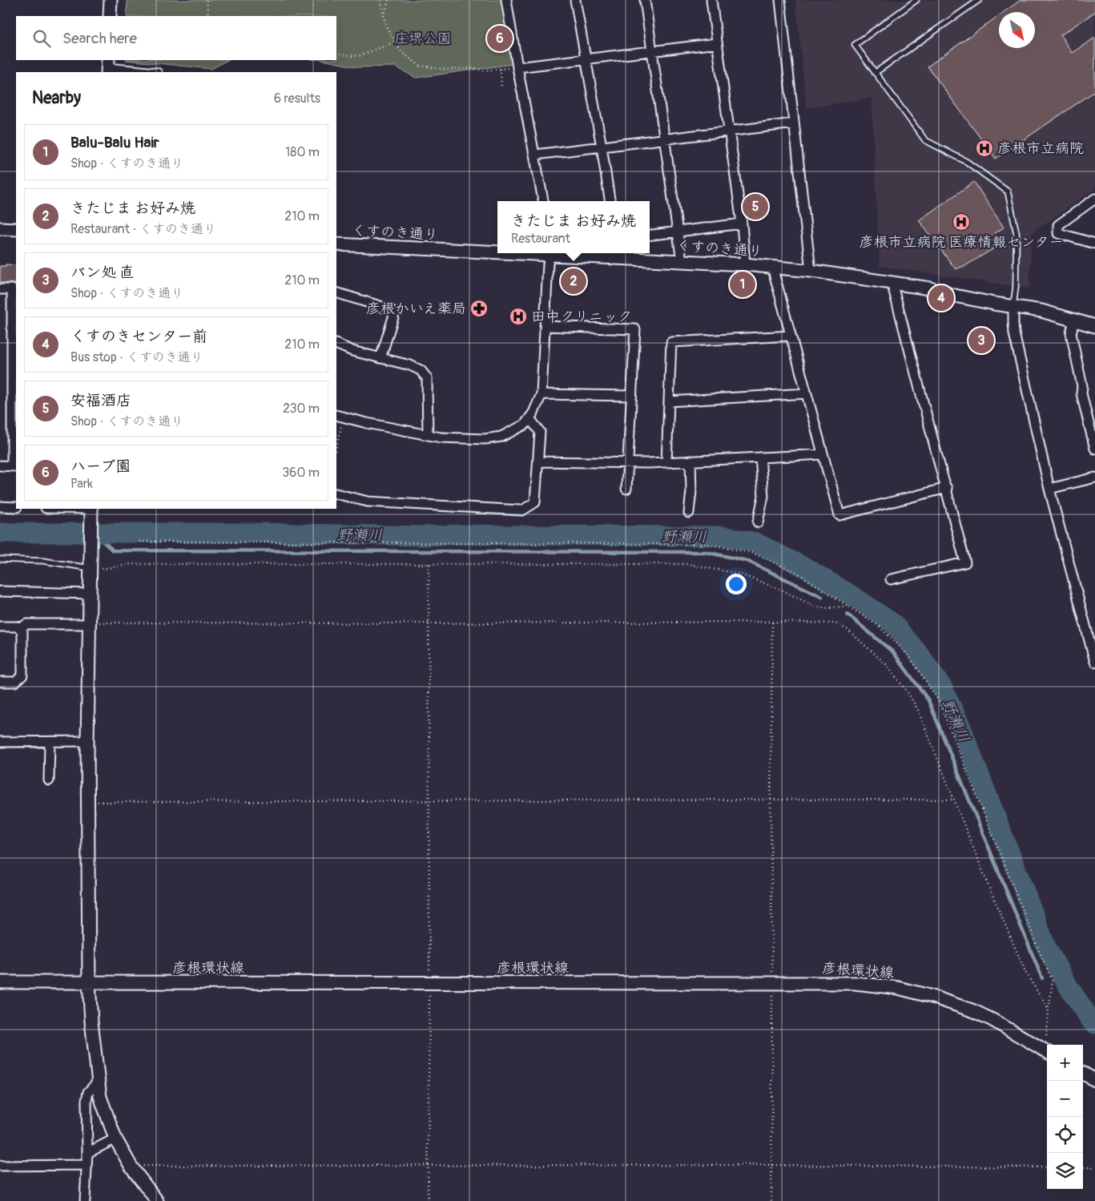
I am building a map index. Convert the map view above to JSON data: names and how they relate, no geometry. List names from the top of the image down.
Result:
{
  "streets": {
    "street": ["くすのき通り", "彦根環状線"]
  },
  "water": ["野瀬川"],
  "parks": ["庄堺公園"],
  "places": {
    "hospital": ["彦根市立病院", "彦根市立病院 医療情報センター", "田中クリニック"],
    "pharmacy": ["彦根かいえ薬局"]
  },
  "north": "bottom right",
  "page": {
    "search": "Search here",
    "pins": [
      "6",
      "5",
      "2",
      "1",
      "4",
      "3"
    ],
    "heading": ["Nearby", "6 results"],
    "list": [
      {
        "mark": "1",
        "name": "Balu-Balu Hair",
        "note": "Shop · くすのき通り",
        "value": "180 m"
      },
      {
        "mark": "2",
        "name": "きたじま お好み焼",
        "note": "Restaurant · くすのき通り",
        "value": "210 m"
      },
      {
        "mark": "3",
        "name": "パン処 直",
        "note": "Shop · くすのき通り",
        "value": "210 m"
      },
      {
        "mark": "4",
        "name": "くすのきセンター前",
        "note": "Bus stop · くすのき通り",
        "value": "210 m"
      },
      {
        "mark": "5",
        "name": "安福酒店",
        "note": "Shop · くすのき通り",
        "value": "230 m"
      },
      {
        "mark": "6",
        "name": "ハーブ園",
        "note": "Park",
        "value": "360 m"
      }
    ],
    "popup": ["きたじま お好み焼", "Restaurant"],
    "map_buttons": ["+", "−"]
  }
}
